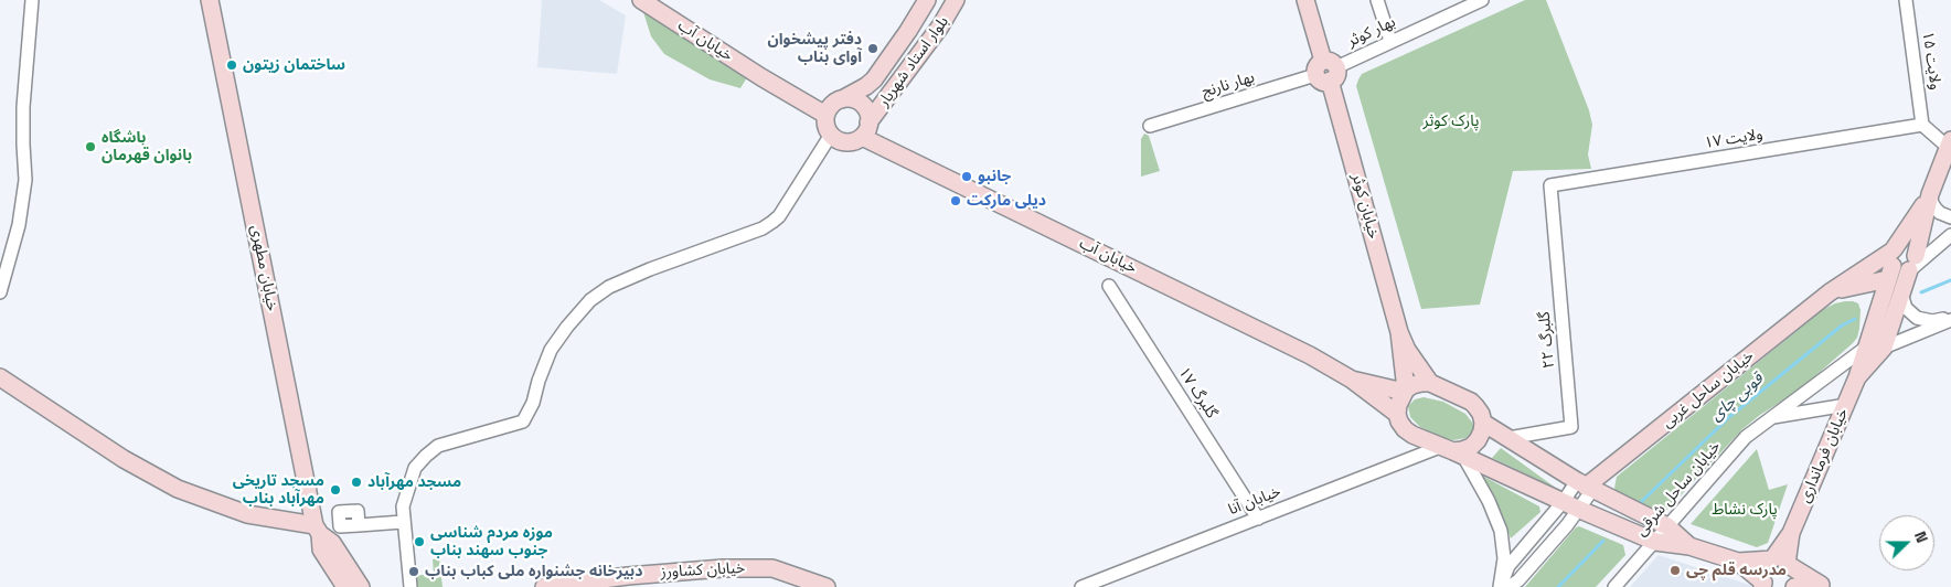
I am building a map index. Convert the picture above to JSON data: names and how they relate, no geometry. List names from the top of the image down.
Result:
{
  "streets": {
    "main road": [
      "خیابان آب",
      "بلوار استاد شهریار",
      "خیابان کوثر",
      "خیابان مطهری",
      "خیابان ساحل غربی",
      "خیابان فرمانداری",
      "خیابان کشاورز"
    ],
    "street": [
      "بهار کوثر",
      "ولایت ۱۵",
      "بهار نارنج",
      "ولایت ۱۷",
      "گلبرگ ۲۲",
      "گلبرگ ۱۷",
      "خیابان ساحل شرقی",
      "خیابان آنا"
    ]
  },
  "crossings": [
    ["بهار کوثر", "بهار نارنج"],
    ["بهار کوثر", "خیابان کوثر"],
    ["خیابان آب", "بلوار استاد شهریار"],
    ["خیابان آب", "خیابان کوثر"],
    ["خیابان آب", "خیابان آنا"],
    ["ولایت ۱۵", "ولایت ۱۷"],
    ["بهار نارنج", "خیابان کوثر"],
    ["ولایت ۱۷", "گلبرگ ۲۲"],
    ["خیابان کوثر", "خیابان آنا"],
    ["خیابان ساحل غربی", "خیابان فرمانداری"],
    ["گلبرگ ۱۷", "خیابان آنا"],
    ["خیابان فرمانداری", "خیابان ساحل شرقی"]
  ],
  "water": ["قوبی چای"],
  "parks": ["پارک کوثر", "پارک نشاط"],
  "places": [
    "دفتر پیشخوان آوای بناب",
    "ساختمان زیتون",
    "باشگاه بانوان قهرمان",
    "جانبو",
    "دیلی مارکت",
    "مسجد مهرآباد",
    "مسجد تاریخی مهرآباد بناب",
    "موزه مردم شناسی جنوب سهند بناب",
    "مدرسه قلم چی",
    "دبیرخانه جشنواره ملی کباب بناب"
  ],
  "north": "right"
}
